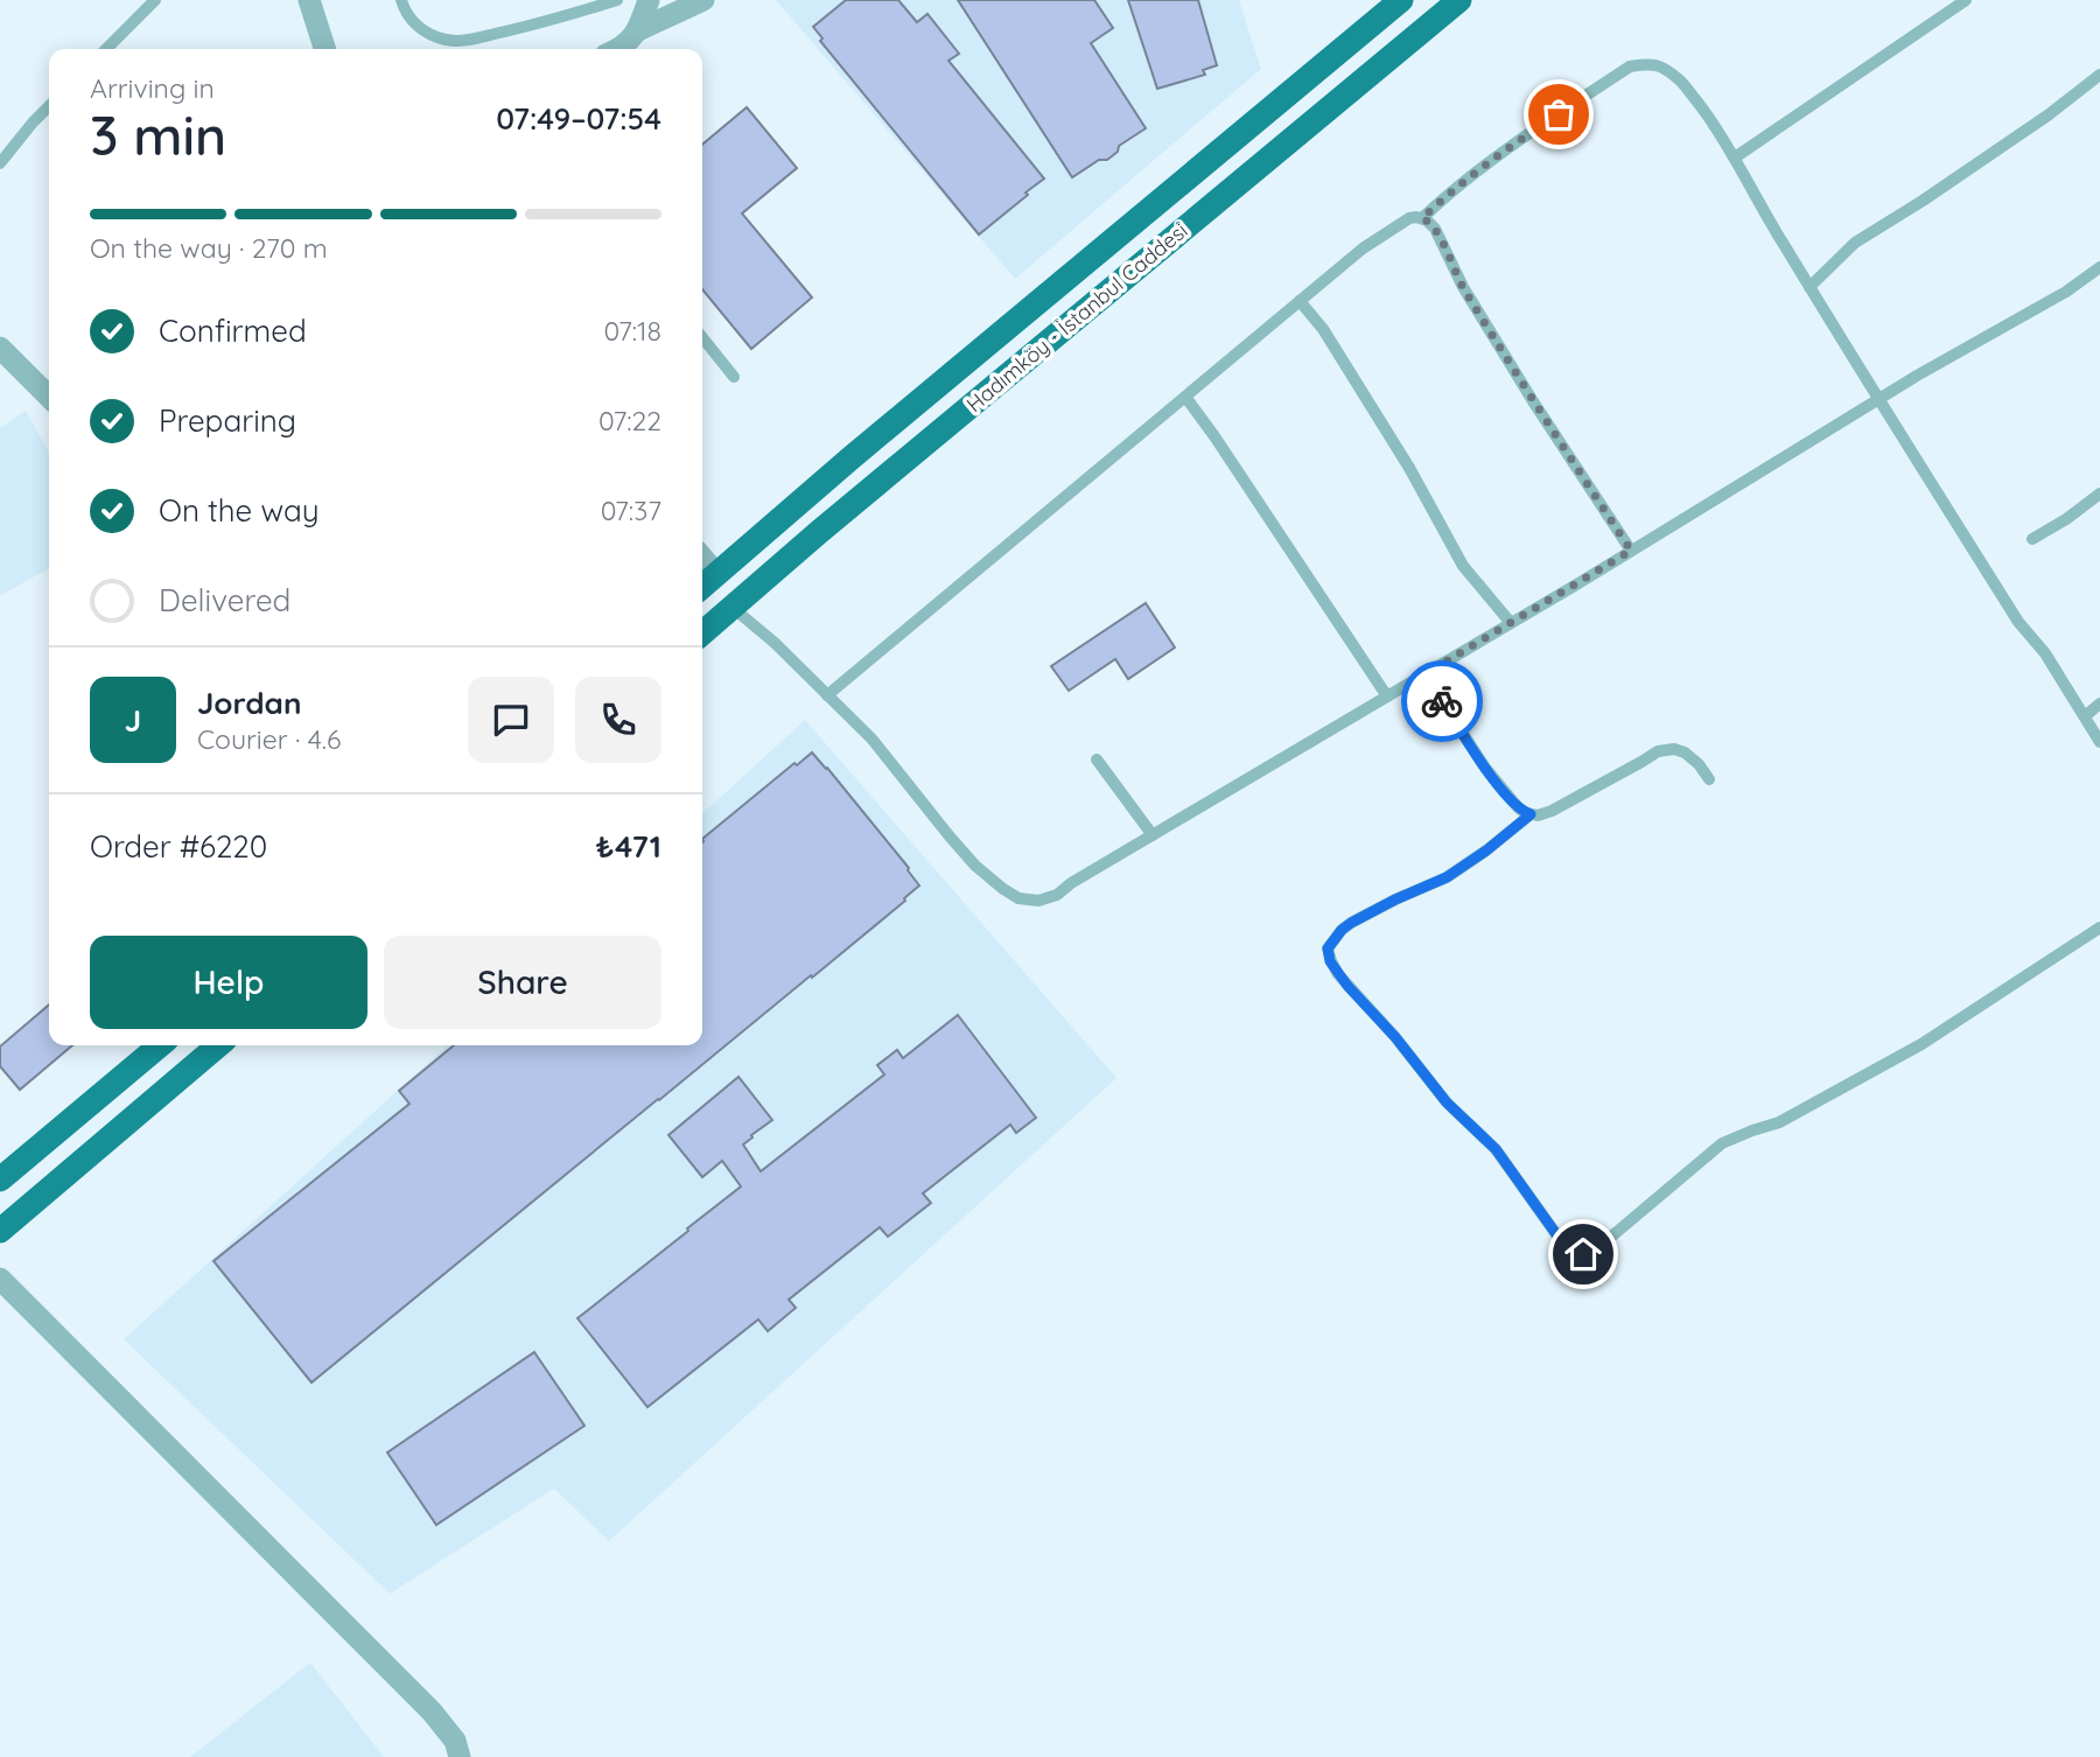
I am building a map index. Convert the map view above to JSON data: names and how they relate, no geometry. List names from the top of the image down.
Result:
{
  "streets": {
    "main road": ["Hadımköy - İstanbul Caddesi"]
  },
  "page": {
    "heading": ["3 min", "Arriving in", "07:49–07:54"],
    "panel": [
      "Jordan",
      "Courier · 4.6",
      "Order #6220",
      "₺471"
    ],
    "bar": "On the way · 270 m",
    "list": [
      ["Confirmed", "07:18"],
      ["Preparing", "07:22"],
      ["On the way", "07:37"],
      "Delivered"
    ],
    "round": "J",
    "buttons": ["Help", "Share"]
  }
}
